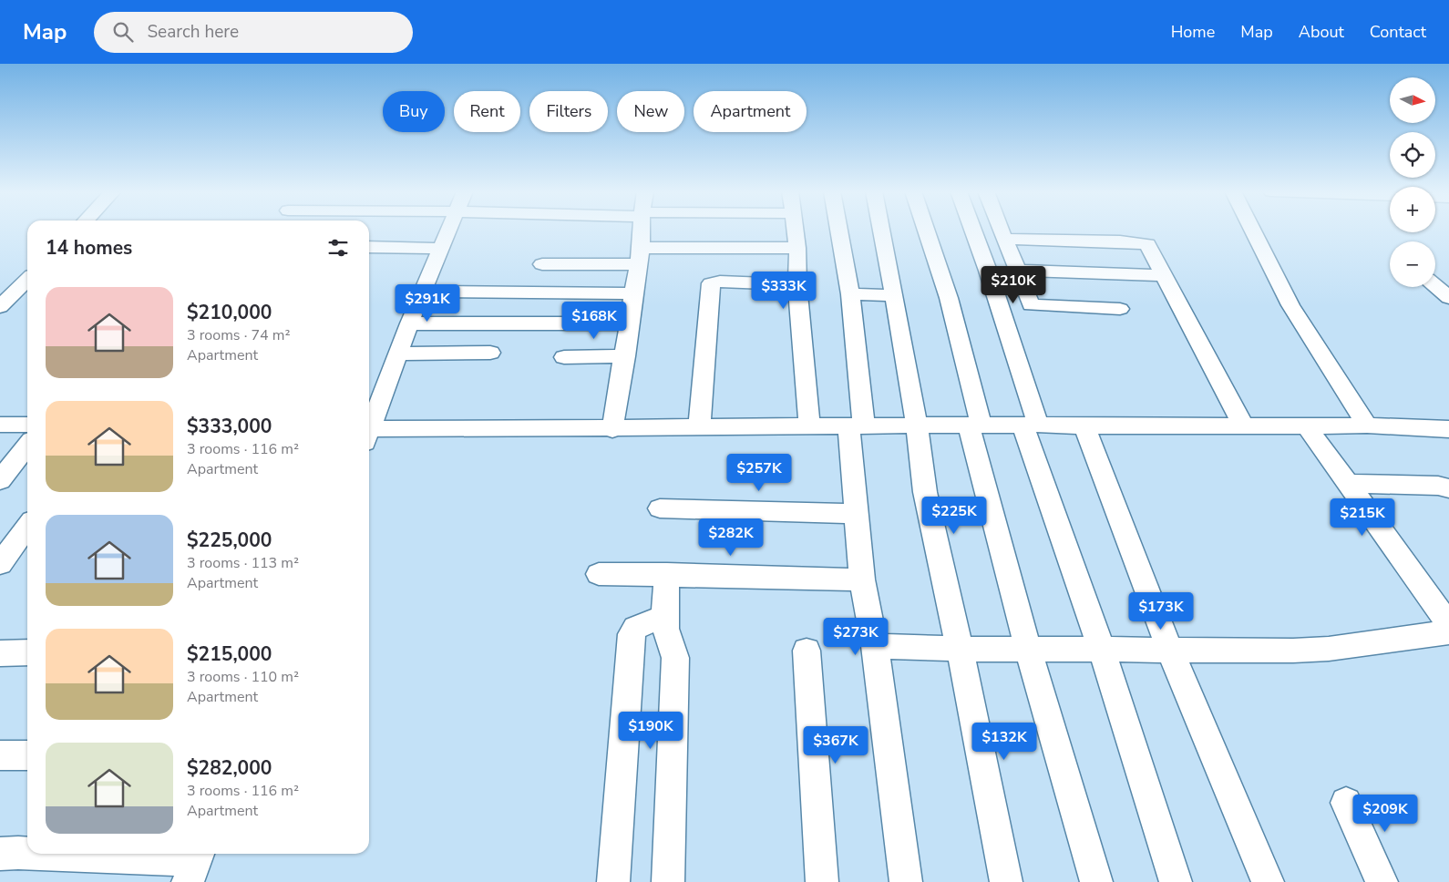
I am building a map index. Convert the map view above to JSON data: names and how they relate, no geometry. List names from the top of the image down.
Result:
{
  "north": "right",
  "page": {
    "header": "Map",
    "search": "Search here",
    "nav": [
      "Home",
      "Map",
      "About",
      "Contact"
    ],
    "map_buttons": ["+", "−"],
    "chip": [
      "Buy",
      "Rent",
      "Filters",
      "New",
      "Apartment"
    ],
    "heading": "14 homes",
    "price": [
      "$210K",
      "$333K",
      "$291K",
      "$168K",
      "$257K",
      "$225K",
      "$215K",
      "$282K",
      "$173K",
      "$273K",
      "$190K",
      "$132K",
      "$367K",
      "$209K"
    ],
    "list": [
      {
        "name": "$210,000",
        "note": "3 rooms · 74 m² · Apartment"
      },
      {
        "name": "$333,000",
        "note": "3 rooms · 116 m² · Apartment"
      },
      {
        "name": "$225,000",
        "note": "3 rooms · 113 m² · Apartment"
      },
      {
        "name": "$215,000",
        "note": "3 rooms · 110 m² · Apartment"
      },
      {
        "name": "$282,000",
        "note": "3 rooms · 116 m² · Apartment"
      }
    ]
  }
}
